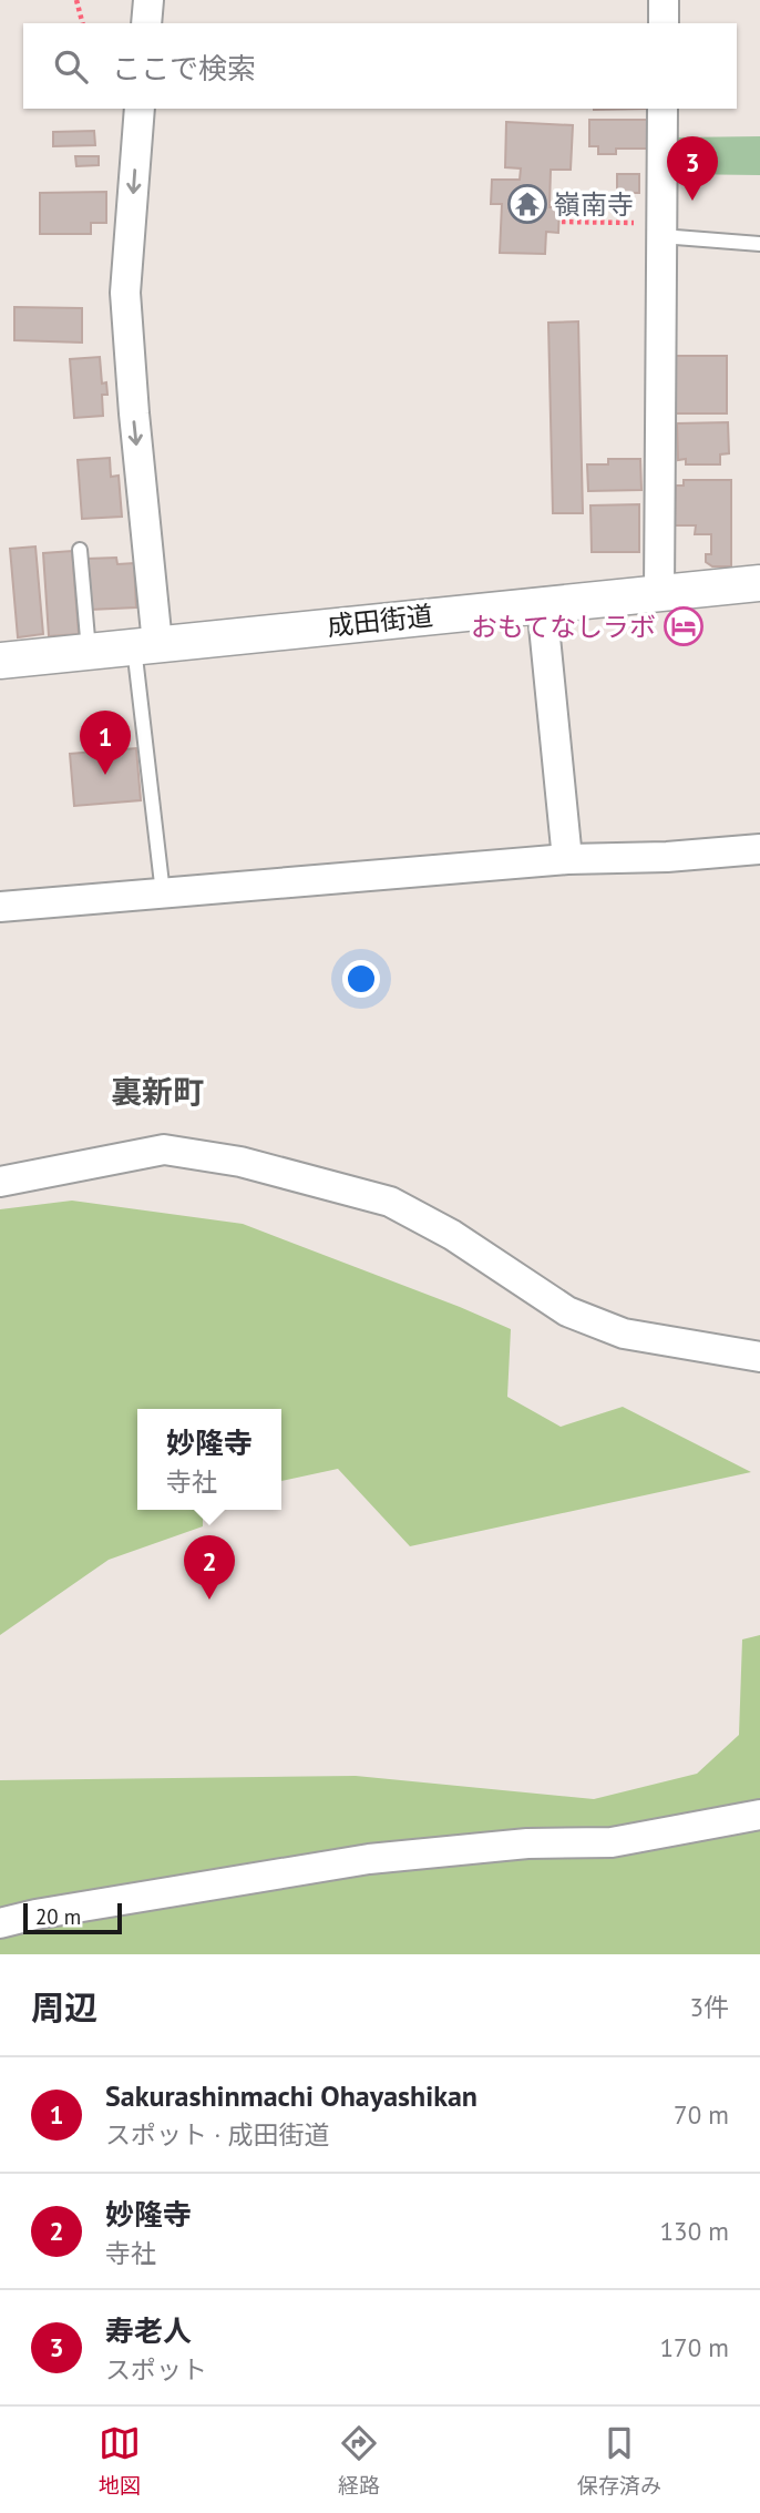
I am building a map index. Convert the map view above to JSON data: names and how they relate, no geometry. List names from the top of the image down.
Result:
{
  "streets": {
    "street": ["成田街道"]
  },
  "districts": ["裏新町"],
  "places": {
    "temple": ["嶺南寺"],
    "hotel": ["おもてなしラボ"]
  },
  "scale_bar": "20 m",
  "page": {
    "search": "ここで検索",
    "pins": ["3", "1", "2"],
    "popup": ["妙隆寺", "寺社"],
    "scale": "20 m",
    "heading": ["周辺", "3件"],
    "list": [
      {
        "mark": "1",
        "name": "Sakurashinmachi Ohayashikan",
        "note": "スポット · 成田街道",
        "value": "70 m"
      },
      {
        "mark": "2",
        "name": "妙隆寺",
        "note": "寺社",
        "value": "130 m"
      },
      {
        "mark": "3",
        "name": "寿老人",
        "note": "スポット",
        "value": "170 m"
      }
    ],
    "nav": ["地図", "経路", "保存済み"]
  }
}
